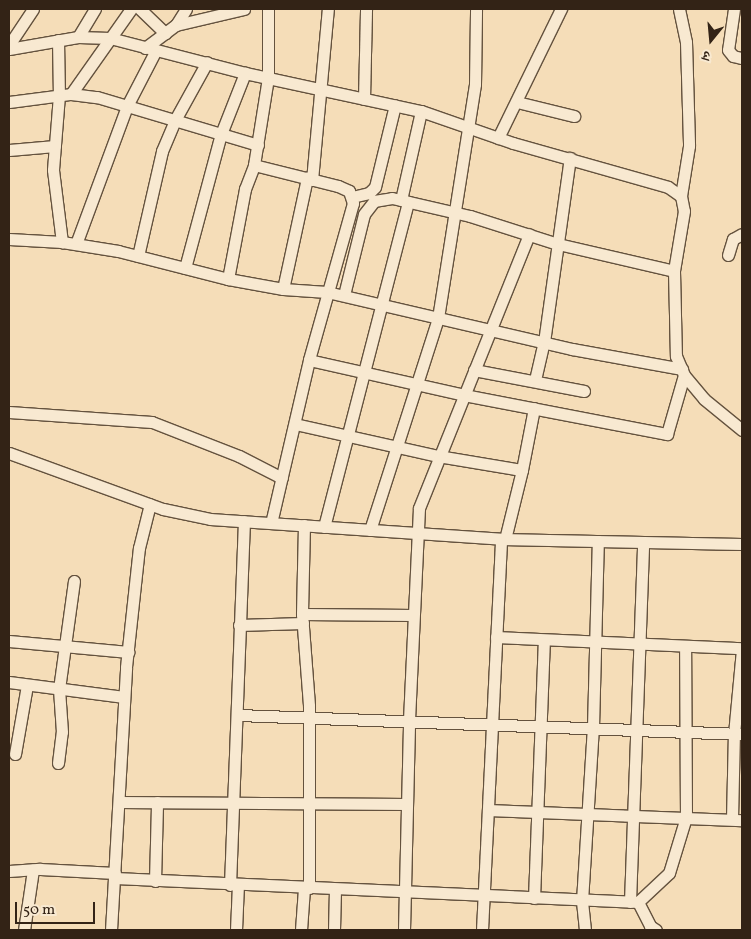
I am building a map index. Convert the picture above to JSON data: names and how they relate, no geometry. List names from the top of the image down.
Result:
{
  "scale_bar": "50 m",
  "north": "bottom"
}
